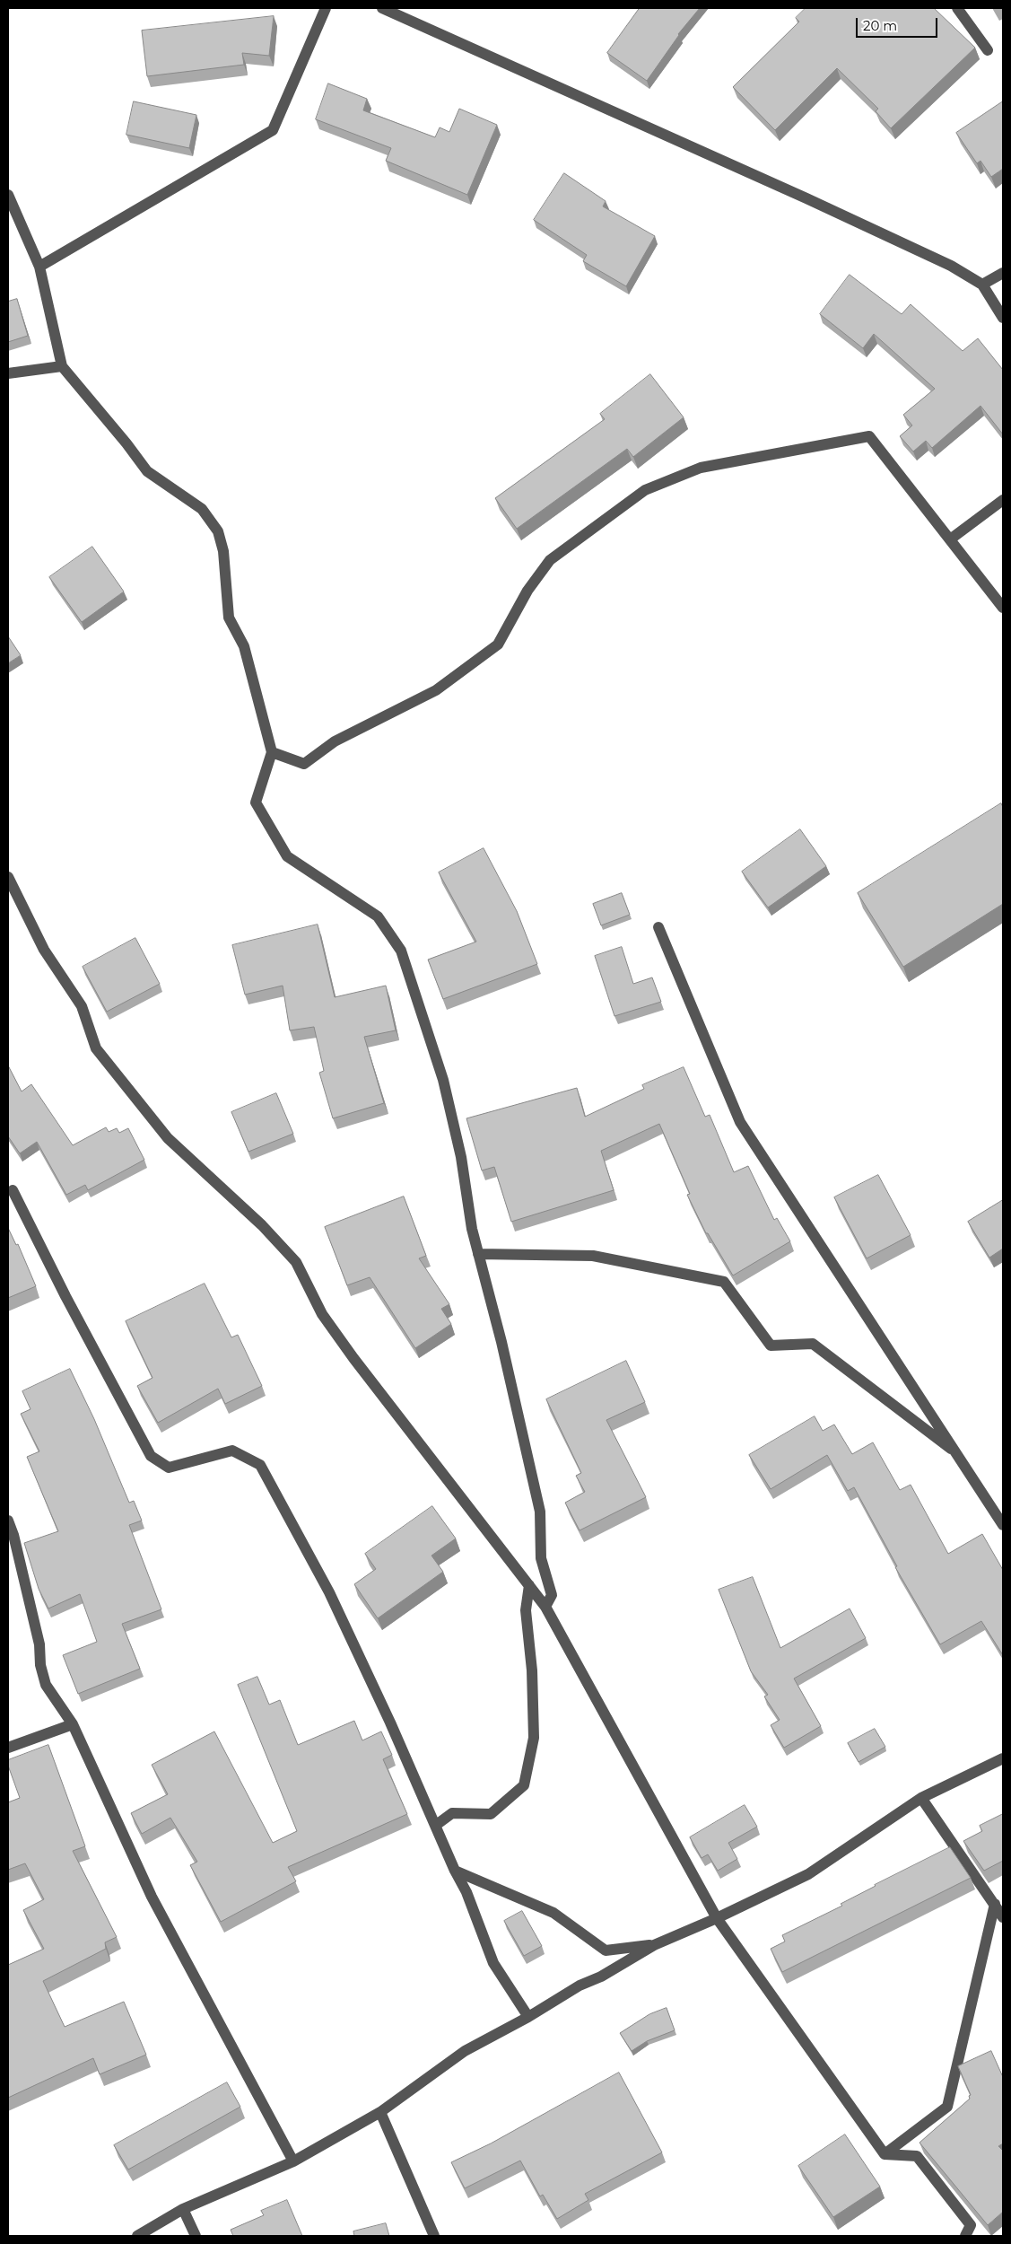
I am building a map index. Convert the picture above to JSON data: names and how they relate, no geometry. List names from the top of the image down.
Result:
{
  "scale_bar": "20 m"
}
